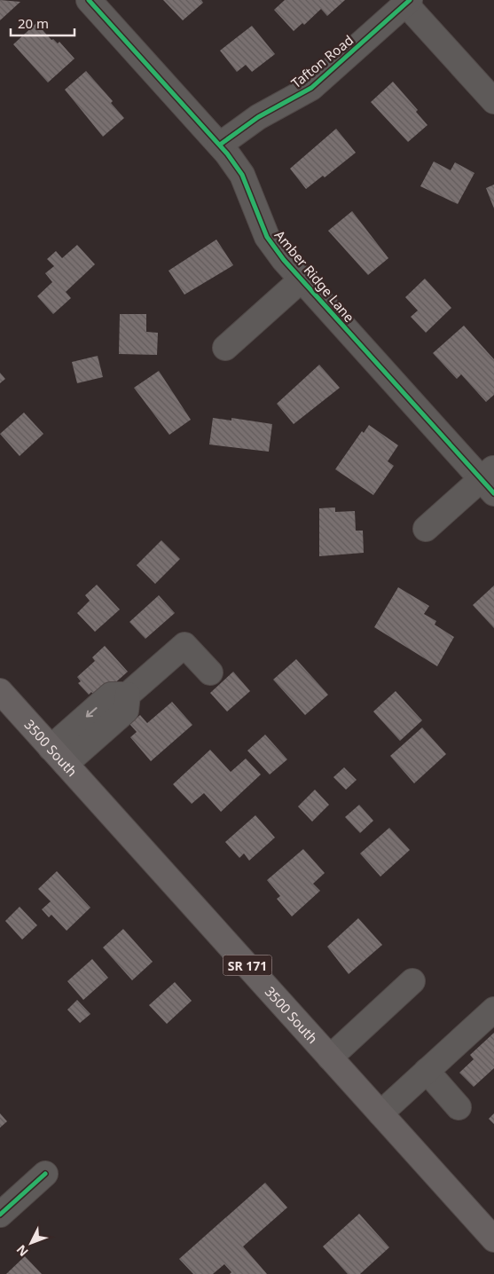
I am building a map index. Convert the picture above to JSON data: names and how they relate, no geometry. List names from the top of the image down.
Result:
{
  "streets": {
    "main road": ["3500 South", "SR 171"],
    "street": ["Tafton Road", "Amber Ridge Lane"]
  },
  "crossings": [
    ["Tafton Road", "Amber Ridge Lane"]
  ],
  "scale_bar": "20 m",
  "north": "bottom left"
}
